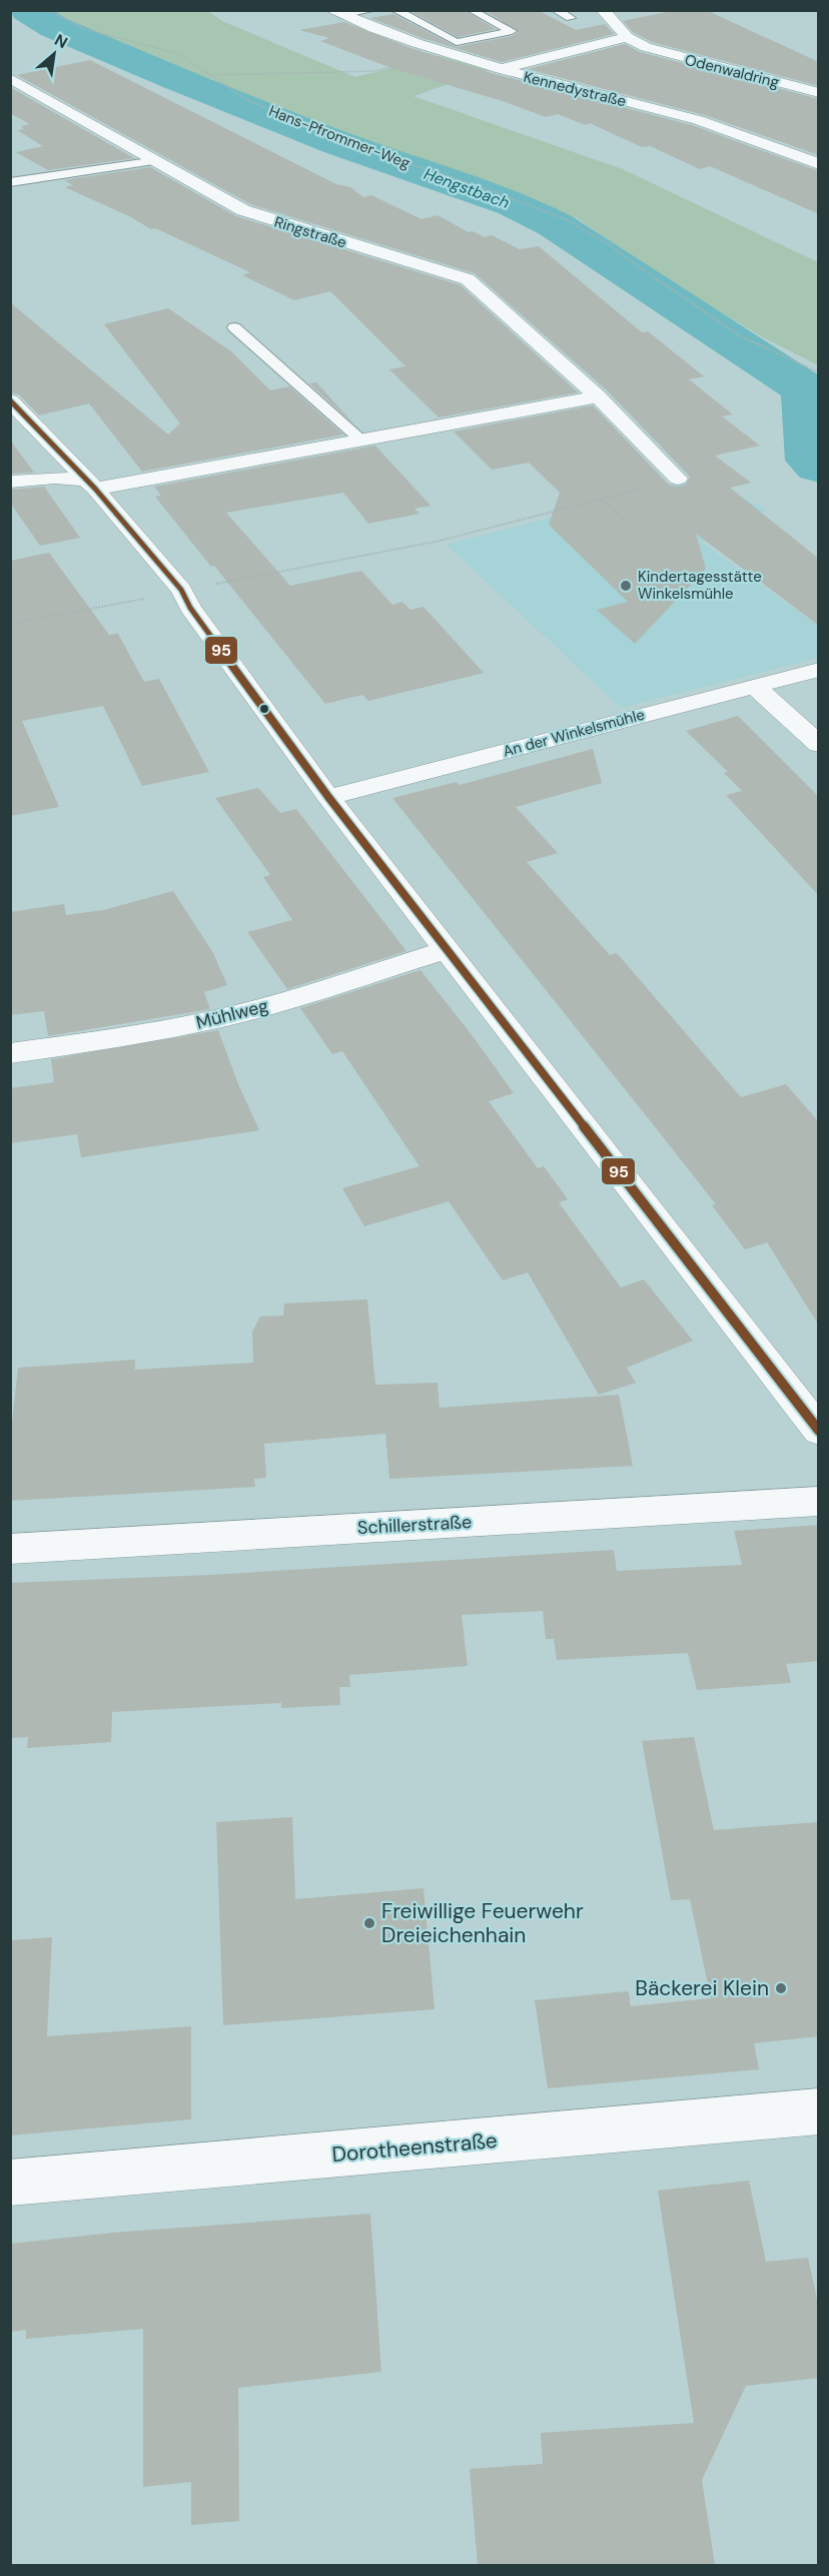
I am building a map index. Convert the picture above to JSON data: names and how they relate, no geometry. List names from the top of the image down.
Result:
{
  "streets": {
    "street": [
      "Odenwaldring",
      "Kennedystraße",
      "Ringstraße",
      "An der Winkelsmühle",
      "Mühlweg",
      "Schillerstraße",
      "Dorotheenstraße"
    ],
    "path": ["Hans-Pfrommer-Weg"]
  },
  "crossings": [
    ["Odenwaldring", "Kennedystraße"]
  ],
  "water": ["Hengstbach"],
  "places": ["Kindertagesstätte Winkelsmühle", "Freiwillige Feuerwehr Dreieichenhain", "Bäckerei Klein"],
  "lines": ["transit line 95"],
  "north": "top right"
}
